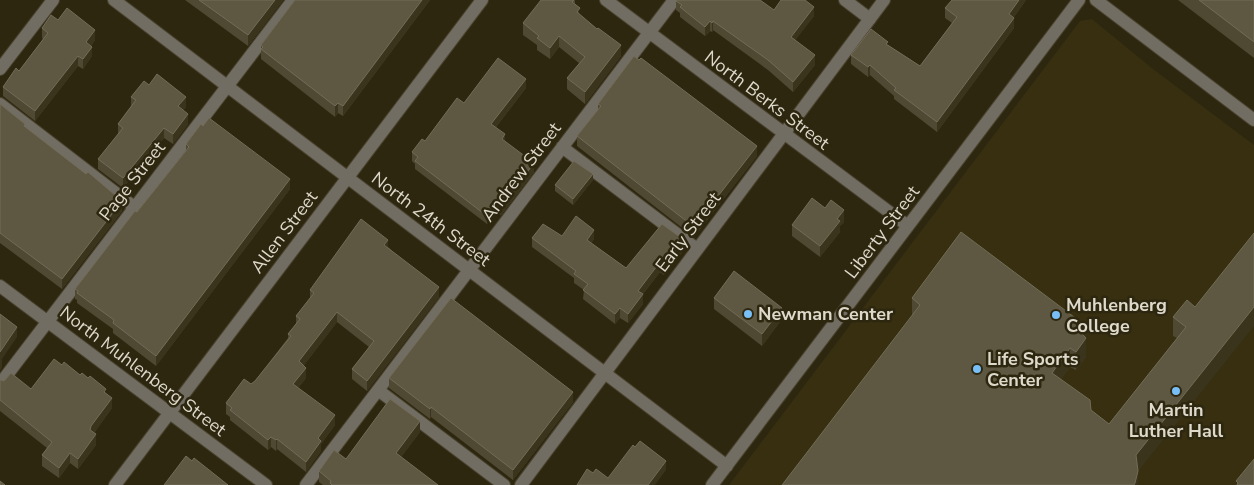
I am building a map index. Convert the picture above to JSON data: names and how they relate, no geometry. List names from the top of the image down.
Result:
{
  "streets": {
    "street": [
      "North Berks Street",
      "Andrew Street",
      "Page Street",
      "North 24th Street",
      "Allen Street",
      "Early Street",
      "Liberty Street",
      "North Muhlenberg Street"
    ]
  },
  "crossings": [
    ["North Berks Street", "Andrew Street"],
    ["North Berks Street", "Early Street"],
    ["North Berks Street", "Liberty Street"],
    ["Andrew Street", "North 24th Street"],
    ["Page Street", "North 24th Street"],
    ["Page Street", "North Muhlenberg Street"],
    ["North 24th Street", "Allen Street"],
    ["North 24th Street", "Early Street"],
    ["North 24th Street", "Liberty Street"],
    ["Allen Street", "North Muhlenberg Street"]
  ],
  "places": [
    "Newman Center",
    "Muhlenberg College",
    "Life Sports Center",
    "Martin Luther Hall"
  ]
}
